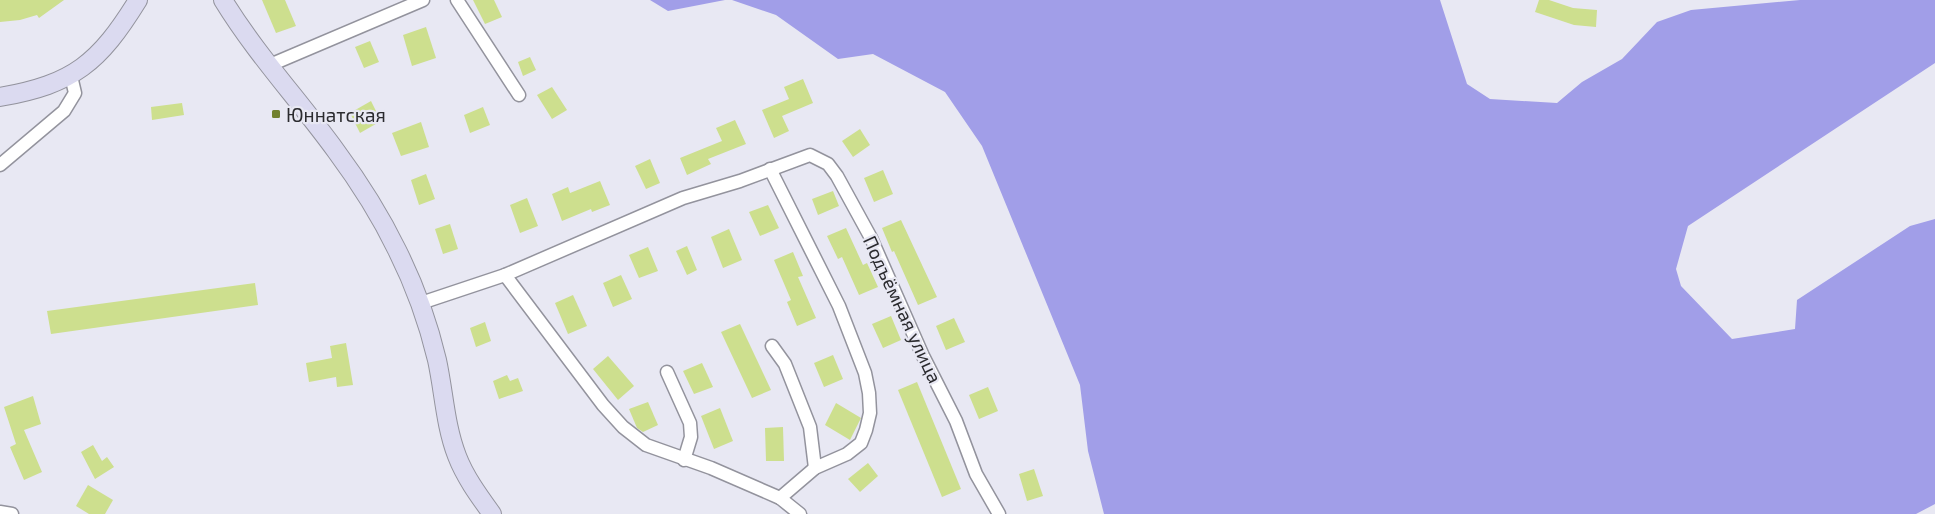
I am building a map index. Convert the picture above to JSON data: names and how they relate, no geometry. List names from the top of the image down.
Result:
{
  "streets": {
    "street": ["Подъёмная улица"]
  },
  "places": {
    "transit": ["Юннатская"]
  }
}
